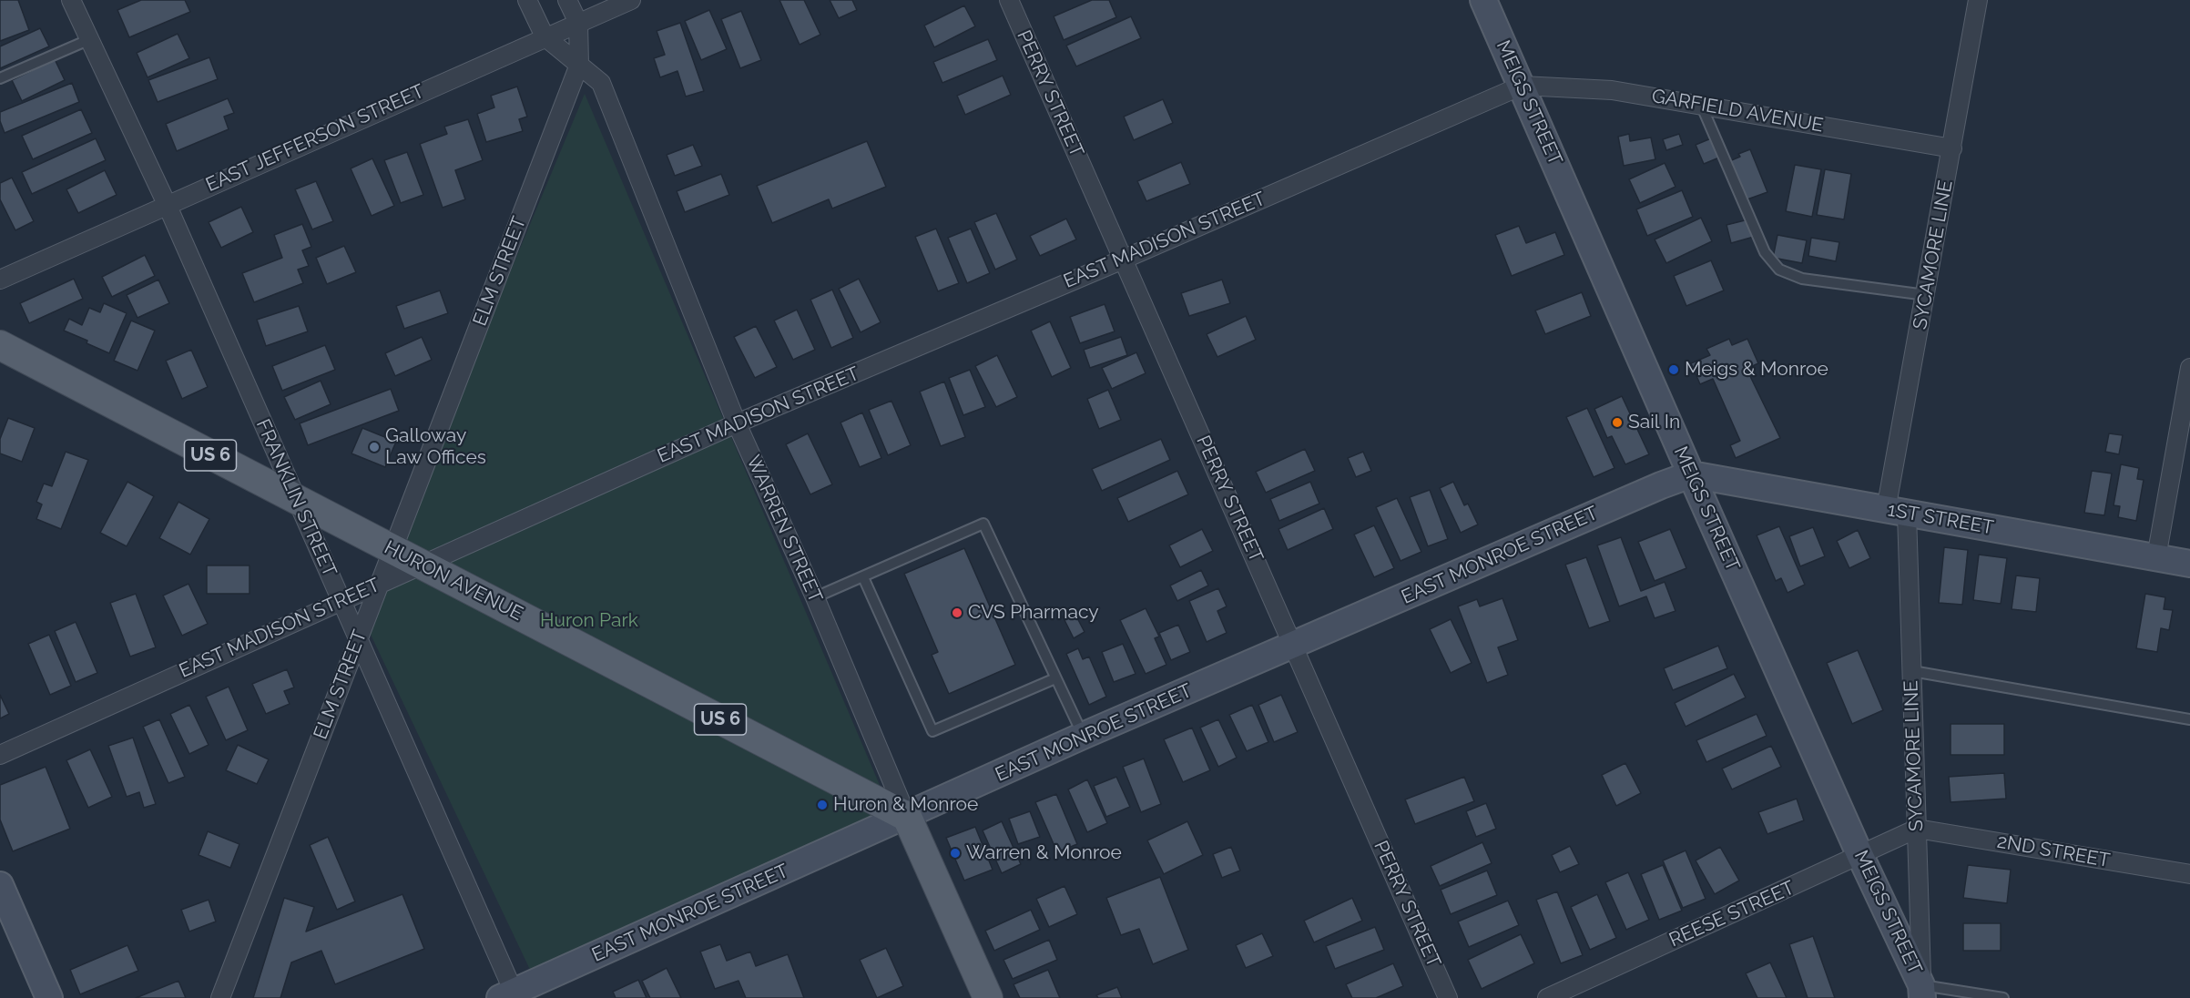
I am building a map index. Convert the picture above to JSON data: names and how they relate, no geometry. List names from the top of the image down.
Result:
{
  "streets": {
    "main road": [
      "MEIGS STREET",
      "US 6",
      "1ST STREET",
      "WARREN STREET",
      "EAST MONROE STREET",
      "HURON AVENUE"
    ],
    "street": [
      "PERRY STREET",
      "GARFIELD AVENUE",
      "EAST JEFFERSON STREET",
      "EAST MADISON STREET",
      "SYCAMORE LINE",
      "ELM STREET",
      "FRANKLIN STREET",
      "2ND STREET",
      "REESE STREET"
    ]
  },
  "crossings": [
    ["PERRY STREET", "EAST MADISON STREET"],
    ["PERRY STREET", "EAST MONROE STREET"],
    ["MEIGS STREET", "GARFIELD AVENUE"],
    ["MEIGS STREET", "EAST MADISON STREET"],
    ["MEIGS STREET", "SYCAMORE LINE"],
    ["MEIGS STREET", "1ST STREET"],
    ["MEIGS STREET", "EAST MONROE STREET"],
    ["MEIGS STREET", "REESE STREET"],
    ["GARFIELD AVENUE", "EAST MADISON STREET"],
    ["GARFIELD AVENUE", "SYCAMORE LINE"],
    ["EAST JEFFERSON STREET", "FRANKLIN STREET"],
    ["EAST JEFFERSON STREET", "WARREN STREET"],
    ["EAST MADISON STREET", "ELM STREET"],
    ["EAST MADISON STREET", "FRANKLIN STREET"],
    ["EAST MADISON STREET", "WARREN STREET"],
    ["EAST MADISON STREET", "HURON AVENUE"],
    ["SYCAMORE LINE", "1ST STREET"],
    ["SYCAMORE LINE", "2ND STREET"],
    ["SYCAMORE LINE", "REESE STREET"],
    ["ELM STREET", "FRANKLIN STREET"],
    ["ELM STREET", "WARREN STREET"],
    ["ELM STREET", "HURON AVENUE"],
    ["FRANKLIN STREET", "EAST MONROE STREET"],
    ["FRANKLIN STREET", "HURON AVENUE"],
    ["1ST STREET", "EAST MONROE STREET"],
    ["WARREN STREET", "EAST MONROE STREET"],
    ["WARREN STREET", "HURON AVENUE"],
    ["EAST MONROE STREET", "HURON AVENUE"],
    ["2ND STREET", "REESE STREET"]
  ],
  "parks": ["Huron Park"],
  "places": [
    "Meigs & Monroe",
    "Sail In",
    "Galloway Law Offices",
    "CVS Pharmacy",
    "Huron & Monroe",
    "Warren & Monroe"
  ]
}
